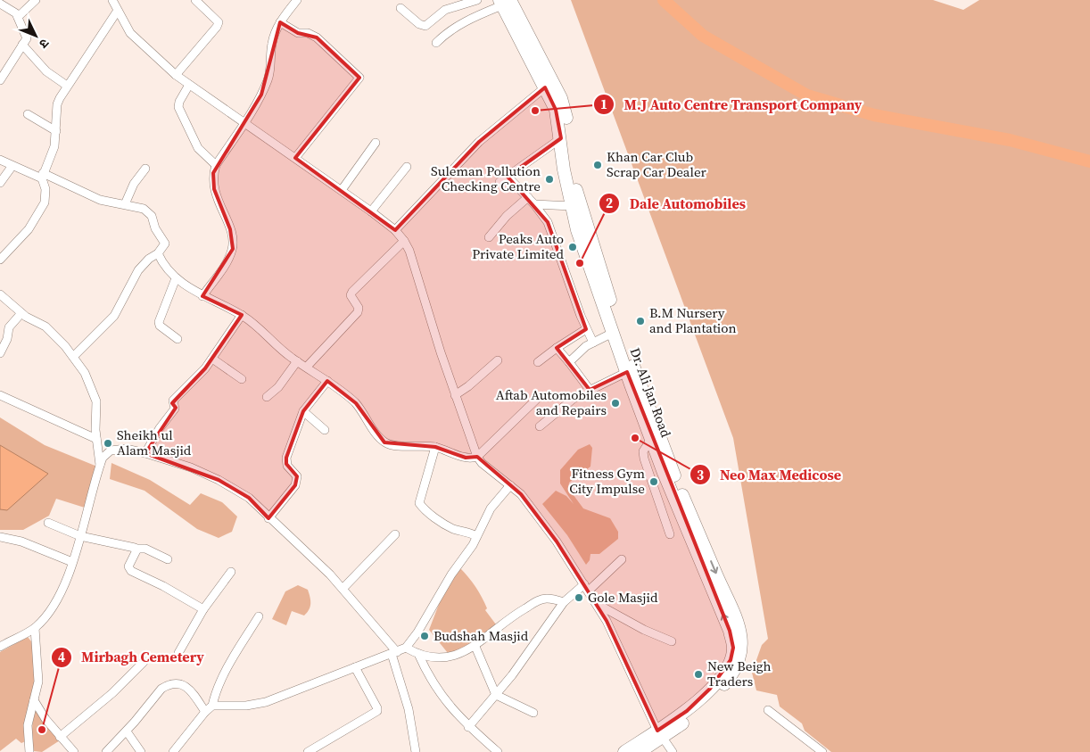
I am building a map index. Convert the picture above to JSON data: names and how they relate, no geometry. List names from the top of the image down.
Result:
{
  "streets": {
    "main road": ["Dr. Ali Jan Road"]
  },
  "places": [
    "M.J Auto Centre Transport Company",
    "Khan Car Club Scrap Car Dealer",
    "Suleman Pollution Checking Centre",
    "Peaks Auto Private Limited",
    "Dale Automobiles",
    "B.M Nursery and Plantation",
    "Aftab Automobiles and Repairs",
    "Neo Max Medicose",
    "Sheikh ul Alam Masjid",
    "Fitness Gym City Impulse",
    "Gole Masjid",
    "Budshah Masjid",
    "New Beigh Traders",
    "Mirbagh Cemetery"
  ],
  "north": "bottom right"
}
